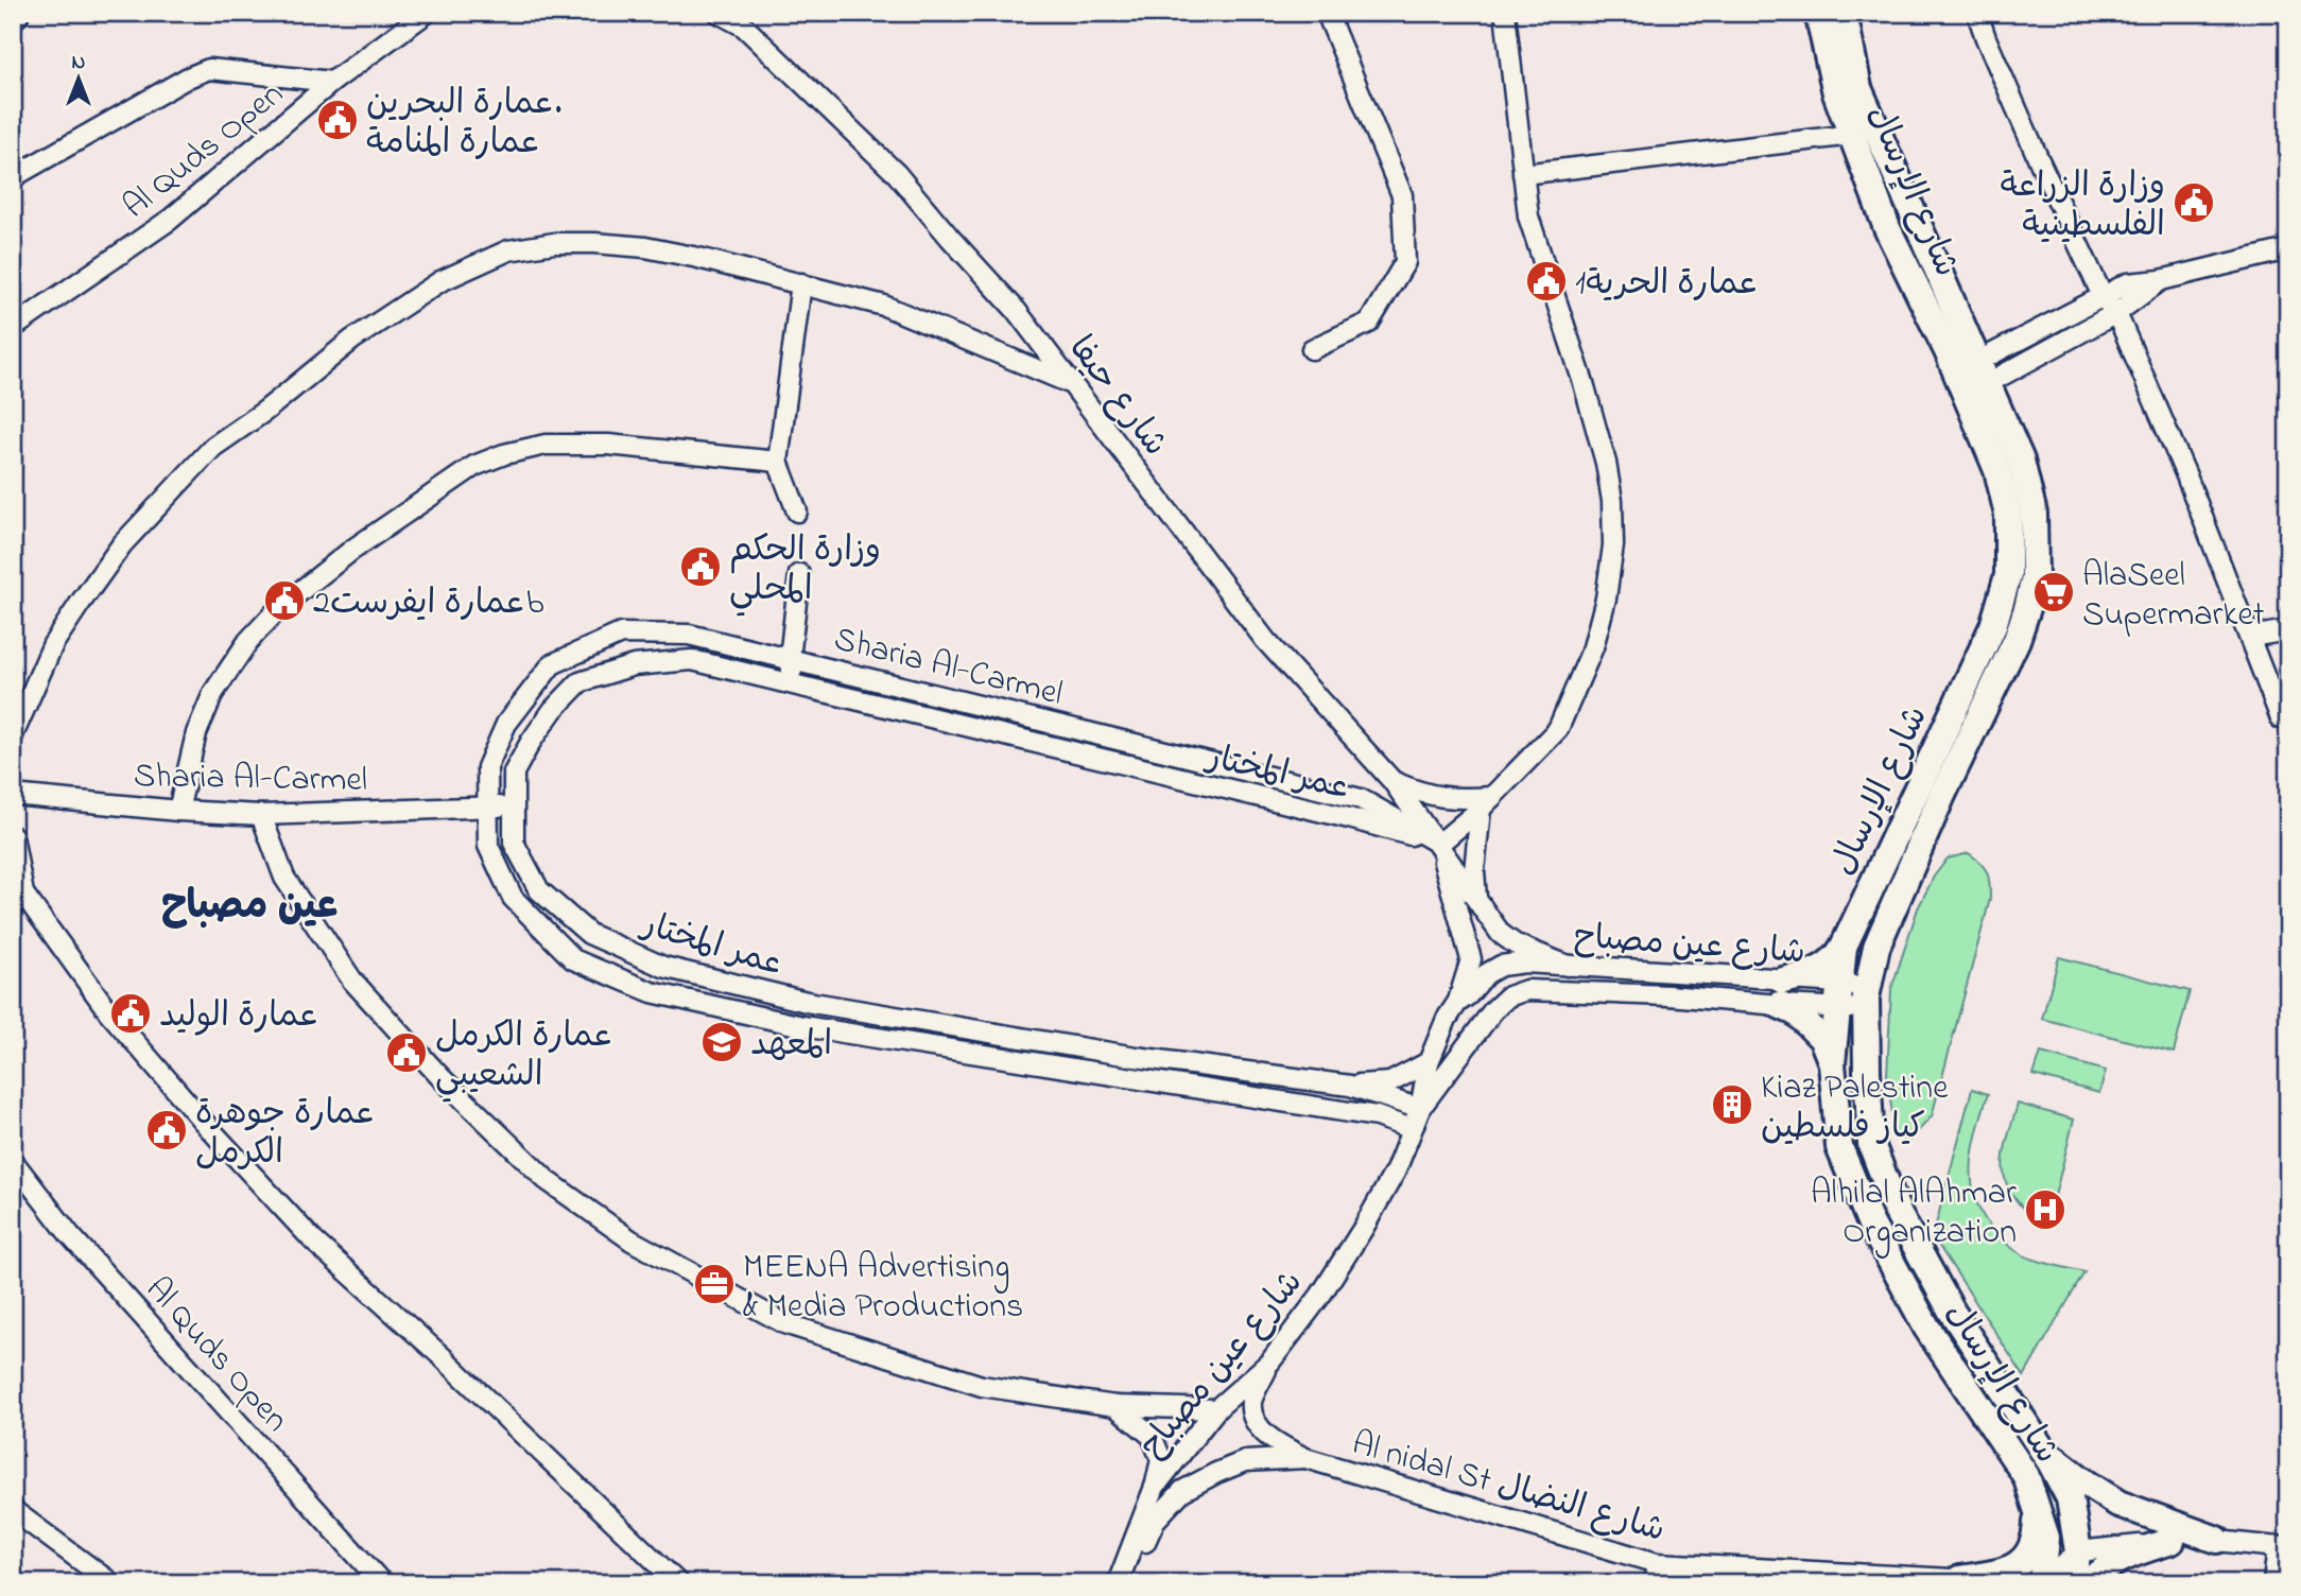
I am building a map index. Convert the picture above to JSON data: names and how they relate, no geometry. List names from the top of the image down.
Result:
{
  "streets": {
    "main road": ["شارع الإرسال"],
    "street": [
      "Al Quds Open",
      "شارع حيفا",
      "Sharia Al-Carmel",
      "عمر المختار",
      "شارع عين مصباح",
      "Al nidal St شارع النضال"
    ]
  },
  "crossings": [
    ["شارع الإرسال", "شارع عين مصباح"],
    ["شارع حيفا", "Sharia Al-Carmel"],
    ["شارع حيفا", "عمر المختار"],
    ["شارع حيفا", "شارع عين مصباح"],
    ["Sharia Al-Carmel", "عمر المختار"],
    ["Sharia Al-Carmel", "شارع عين مصباح"],
    ["عمر المختار", "شارع عين مصباح"]
  ],
  "districts": ["عين مصباح"],
  "places": {
    "public building": [
      "عمارة البحرين. عمارة المنامة",
      "وزارة الزراعة الفلسطينية",
      "عمارة الحرية1",
      "وزارة الحكم المحلي",
      "عمارة ايفرست2b",
      "عمارة الوليد",
      "عمارة الكرمل الشعيبي",
      "عمارة جوهرة الكرمل"
    ],
    "supermarket": ["AlaSeel Supermarket"],
    "school or university": ["المعهد"],
    "building": ["Kiaz Palestine كياز فلسطين"],
    "hospital": ["Alhilal AlAhmar Organization"],
    "office": ["MEENA Advertising & Media Productions"]
  },
  "north": "top"
}
